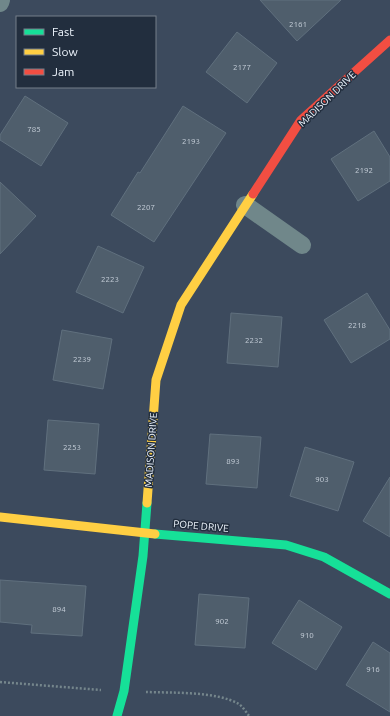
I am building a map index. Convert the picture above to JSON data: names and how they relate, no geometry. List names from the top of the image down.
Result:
{
  "streets": {
    "street": ["MADISON DRIVE", "POPE DRIVE"]
  },
  "crossings": [
    ["MADISON DRIVE", "POPE DRIVE"]
  ],
  "house_numbers": [
    "2161",
    "2177",
    "785",
    "2193",
    "2192",
    "2207",
    "2223",
    "2218",
    "2232",
    "2239",
    "2253",
    "893",
    "903",
    "894",
    "902",
    "910",
    "916"
  ],
  "legend": ["Fast", "Slow", "Jam"]
}
